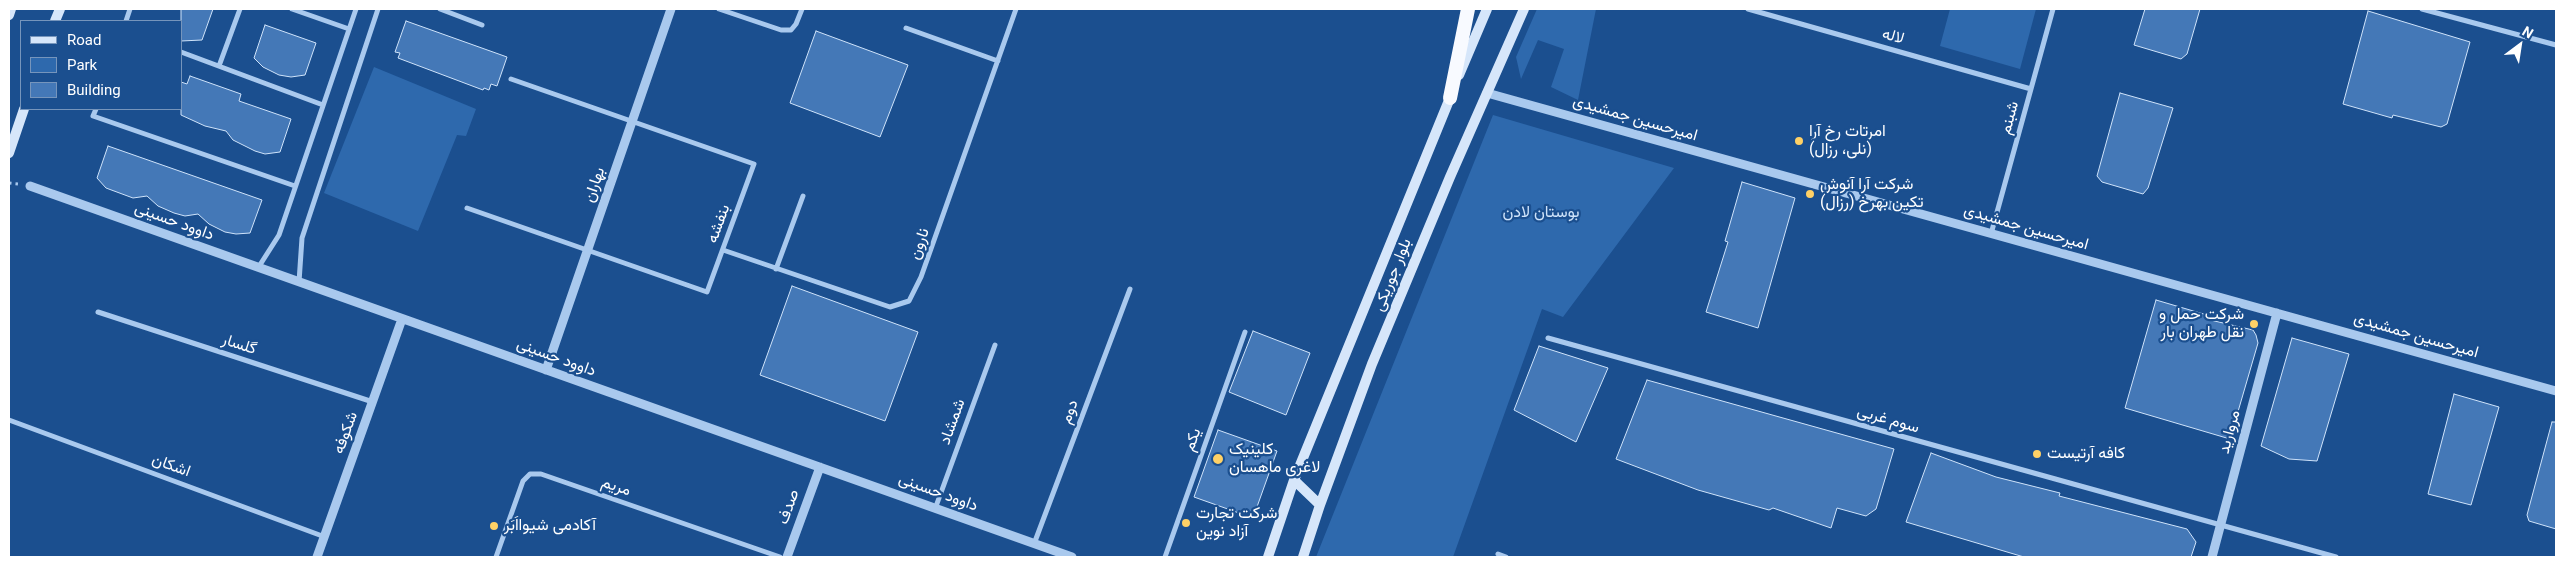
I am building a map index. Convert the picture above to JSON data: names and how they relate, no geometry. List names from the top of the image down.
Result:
{
  "streets": {
    "main road": ["بلوار جوریکی"],
    "street": [
      "لاله",
      "شبنم",
      "امیرحسین جمشیدی",
      "بهاران",
      "داوود حسینی",
      "بنفشه",
      "نارون",
      "گلسار",
      "دوم",
      "سوم غربی",
      "شمشاد",
      "مروارید",
      "شکوفه",
      "یکم",
      "اشکان",
      "مریم",
      "صدف"
    ]
  },
  "crossings": [
    ["لاله", "شبنم"],
    ["شبنم", "امیرحسین جمشیدی"],
    ["امیرحسین جمشیدی", "بلوار جوریکی"],
    ["امیرحسین جمشیدی", "مروارید"],
    ["بهاران", "داوود حسینی"],
    ["بهاران", "بنفشه"],
    ["داوود حسینی", "دوم"],
    ["داوود حسینی", "شمشاد"],
    ["داوود حسینی", "شکوفه"],
    ["داوود حسینی", "صدف"],
    ["بنفشه", "نارون"],
    ["گلسار", "شکوفه"],
    ["سوم غربی", "مروارید"],
    ["شکوفه", "اشکان"]
  ],
  "parks": ["بوستان لادن"],
  "places": [
    "امرتات رخ آرا (نلی، رزال)",
    "شرکت آرا آنوش تکین بهرخ (رزال)",
    "شرکت حمل و نقل طهران بار",
    "کافه آرتیست",
    "کلینیک لاغری ماهسان",
    "شرکت تجارت آزاد نوین",
    "آکادمی شیوااَبَر"
  ],
  "legend": ["Road", "Park", "Building"],
  "north": "top right"
}
